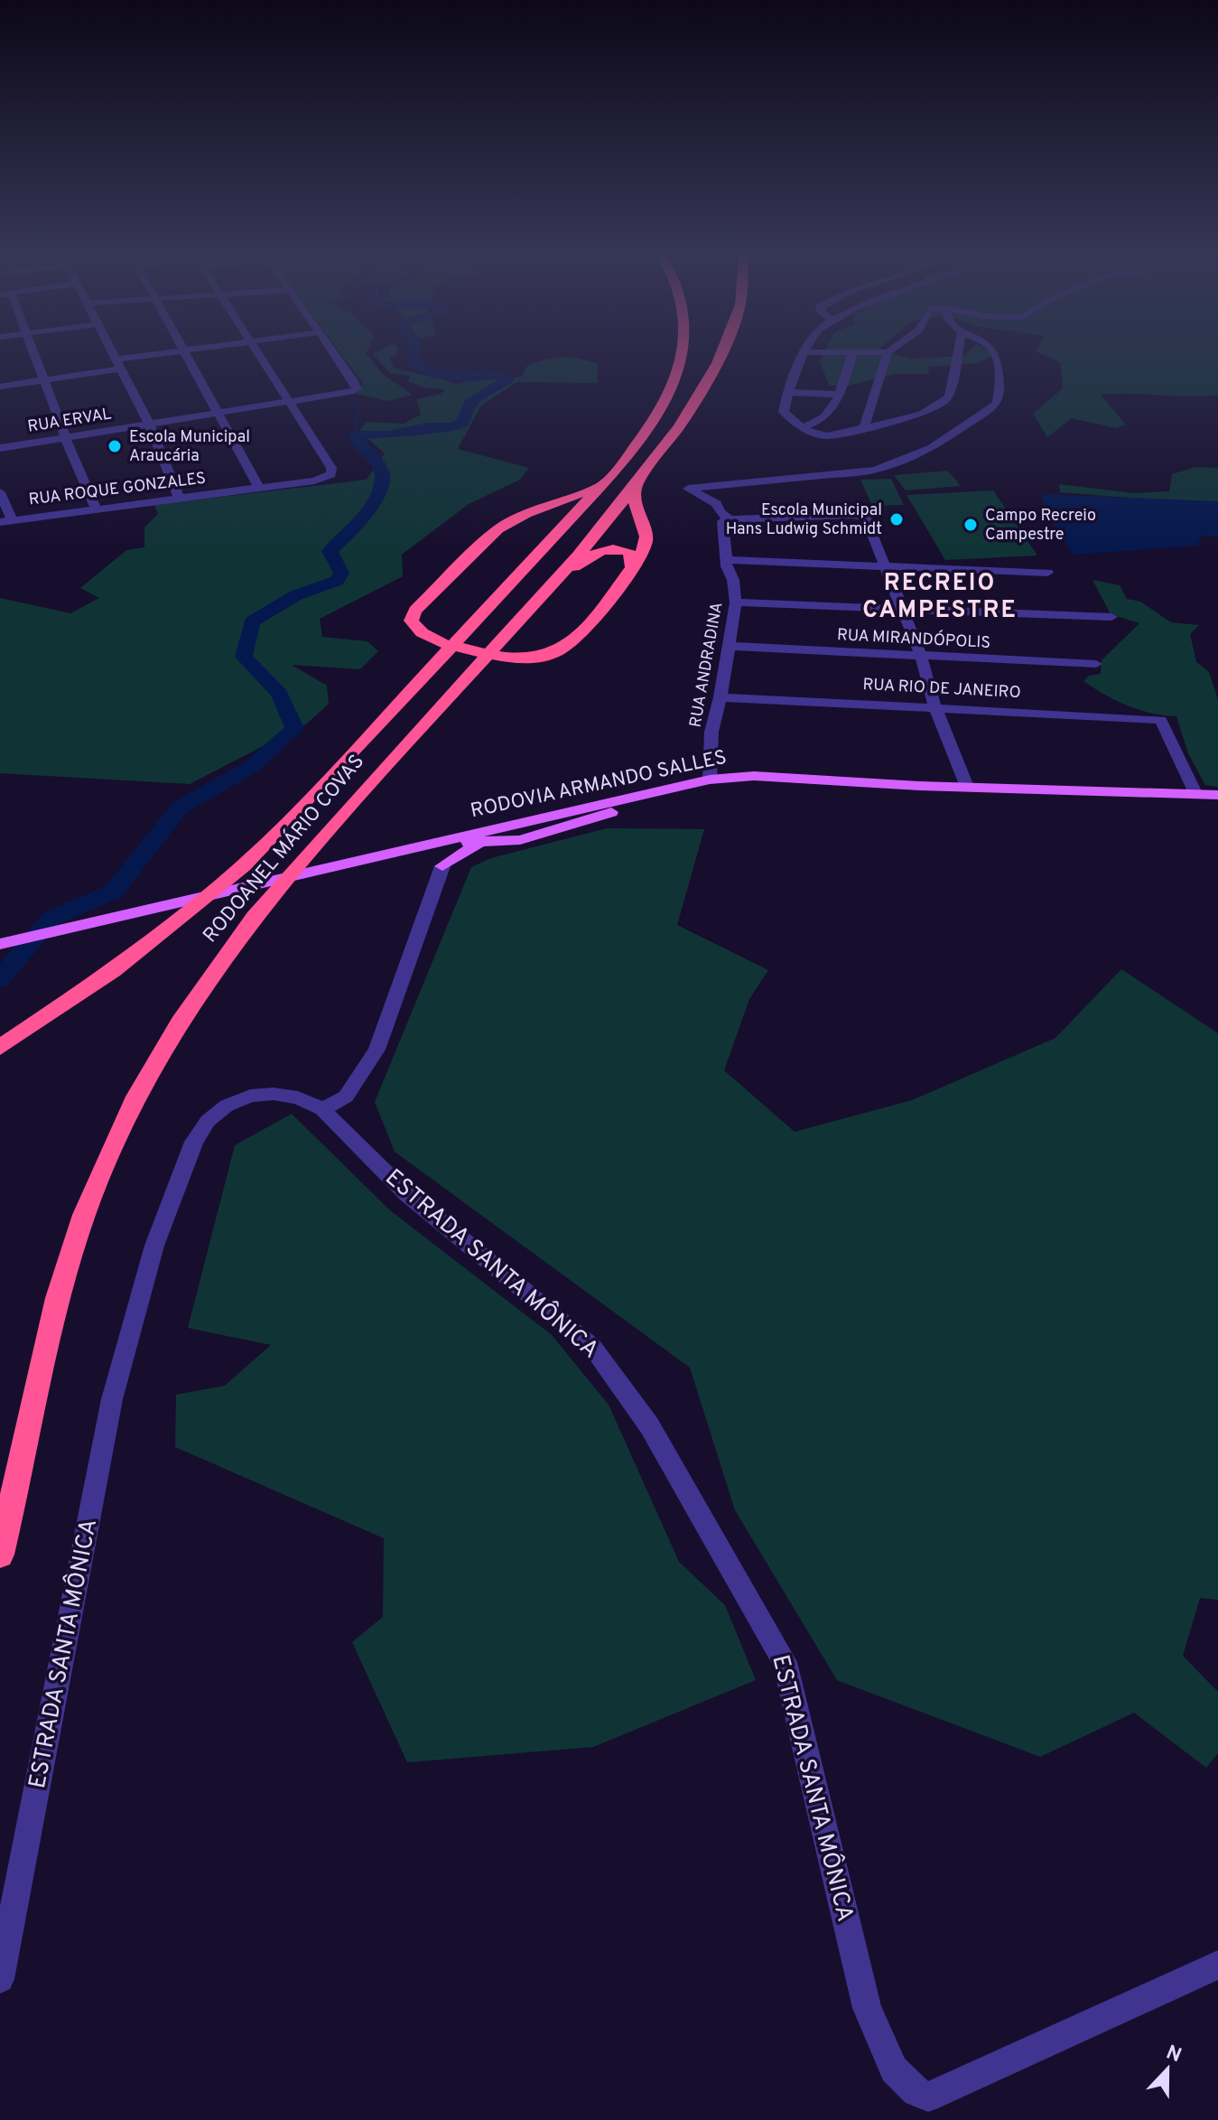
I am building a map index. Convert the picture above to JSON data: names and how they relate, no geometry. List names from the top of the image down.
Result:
{
  "streets": {
    "highway": ["RODOANEL MÁRIO COVAS"],
    "main road": ["RODOVIA ARMANDO SALLES"],
    "street": [
      "RUA ERVAL",
      "RUA ROQUE GONZALES",
      "RUA MIRANDÓPOLIS",
      "RUA ANDRADINA",
      "RUA RIO DE JANEIRO",
      "ESTRADA SANTA MÔNICA"
    ]
  },
  "crossings": [
    ["RUA ERVAL", "RUA ROQUE GONZALES"],
    ["RUA MIRANDÓPOLIS", "RUA ANDRADINA"],
    ["RUA ANDRADINA", "RUA RIO DE JANEIRO"],
    ["RUA ANDRADINA", "RODOVIA ARMANDO SALLES"],
    ["RUA RIO DE JANEIRO", "RODOVIA ARMANDO SALLES"]
  ],
  "districts": ["RECREIO CAMPESTRE"],
  "places": ["Escola Municipal Araucária", "Escola Municipal Hans Ludwig Schmidt", "Campo Recreio Campestre"],
  "north": "top"
}
